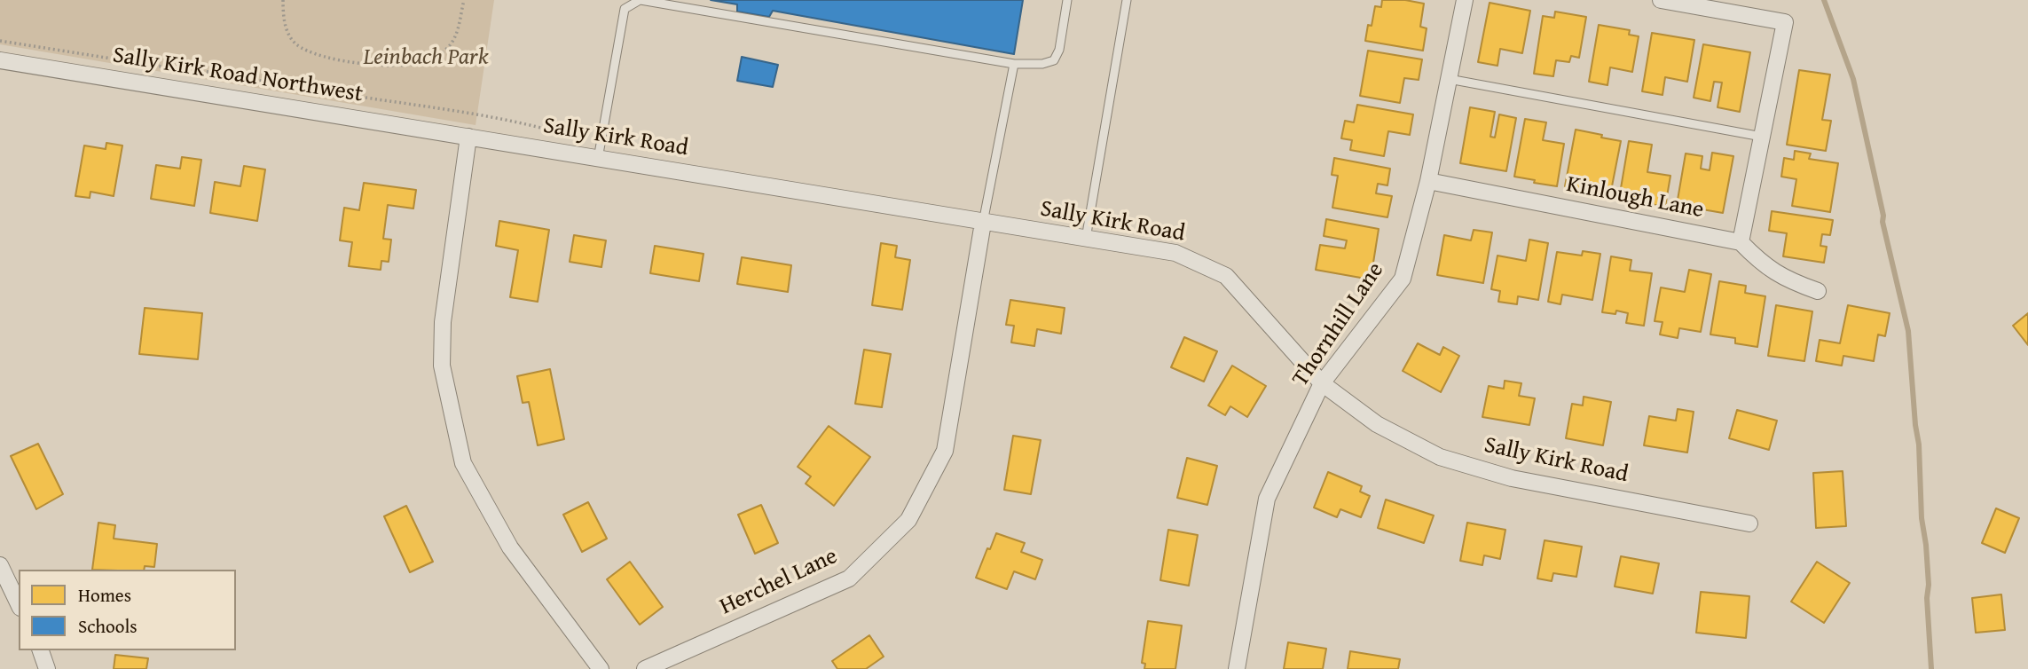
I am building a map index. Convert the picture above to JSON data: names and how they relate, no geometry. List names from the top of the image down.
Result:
{
  "streets": {
    "street": [
      "Sally Kirk Road Northwest",
      "Sally Kirk Road",
      "Kinlough Lane",
      "Thornhill Lane",
      "Herchel Lane"
    ]
  },
  "crossings": [
    ["Sally Kirk Road Northwest", "Sally Kirk Road"],
    ["Sally Kirk Road", "Thornhill Lane"],
    ["Sally Kirk Road", "Herchel Lane"],
    ["Kinlough Lane", "Thornhill Lane"]
  ],
  "parks": ["Leinbach Park"],
  "legend": ["Homes", "Schools"]
}
